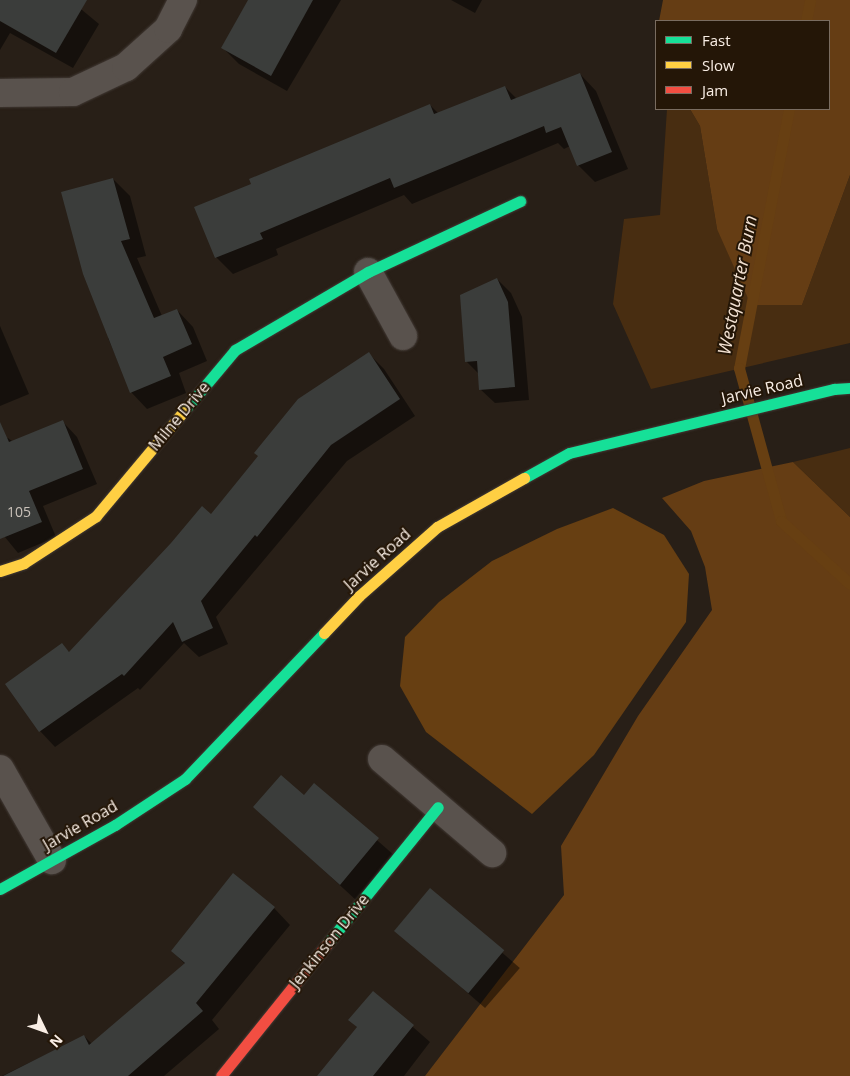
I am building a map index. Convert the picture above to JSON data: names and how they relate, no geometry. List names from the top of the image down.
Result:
{
  "streets": {
    "street": ["Jarvie Road", "Milne Drive", "Jenkinson Drive"]
  },
  "water": ["Westquarter Burn"],
  "house_numbers": ["105"],
  "legend": ["Fast", "Slow", "Jam"],
  "north": "bottom right"
}
